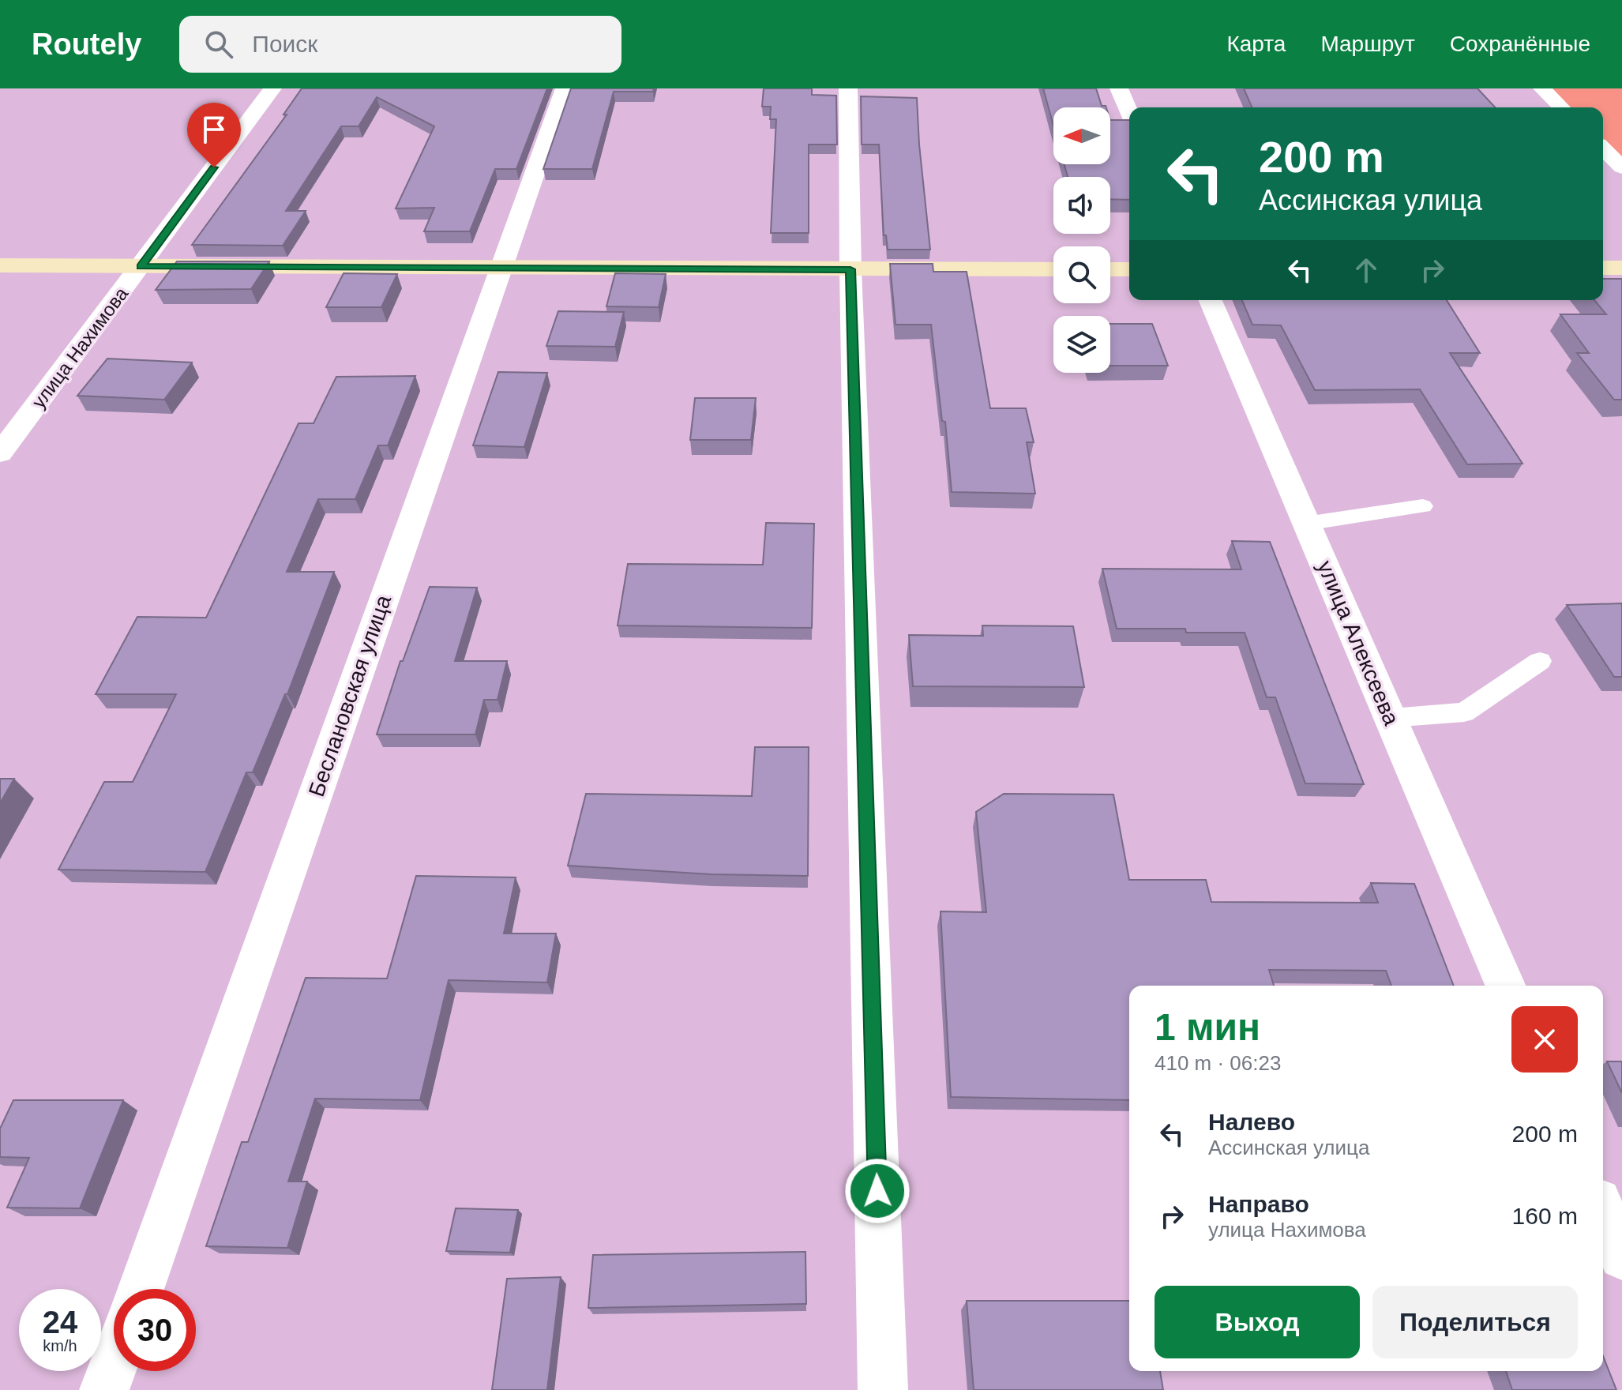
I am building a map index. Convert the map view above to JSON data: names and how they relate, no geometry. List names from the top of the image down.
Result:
{
  "streets": {
    "street": ["улица Нахимова", "улица Алексеева", "Беслановская улица"]
  },
  "north": "left",
  "page": {
    "header": "Routely",
    "search": "Поиск",
    "nav": ["Карта", "Маршрут", "Сохранённые"],
    "turn": ["200 m", "Ассинская улица"],
    "heading": ["1 мин", "410 m · 06:23"],
    "list": [
      {
        "name": "Налево",
        "note": "Ассинская улица",
        "value": "200 m"
      },
      {
        "name": "Направо",
        "note": "улица Нахимова",
        "value": "160 m"
      }
    ],
    "buttons": ["Выход", "Поделиться"],
    "speed": "24 km/h",
    "limit": "30"
  }
}
